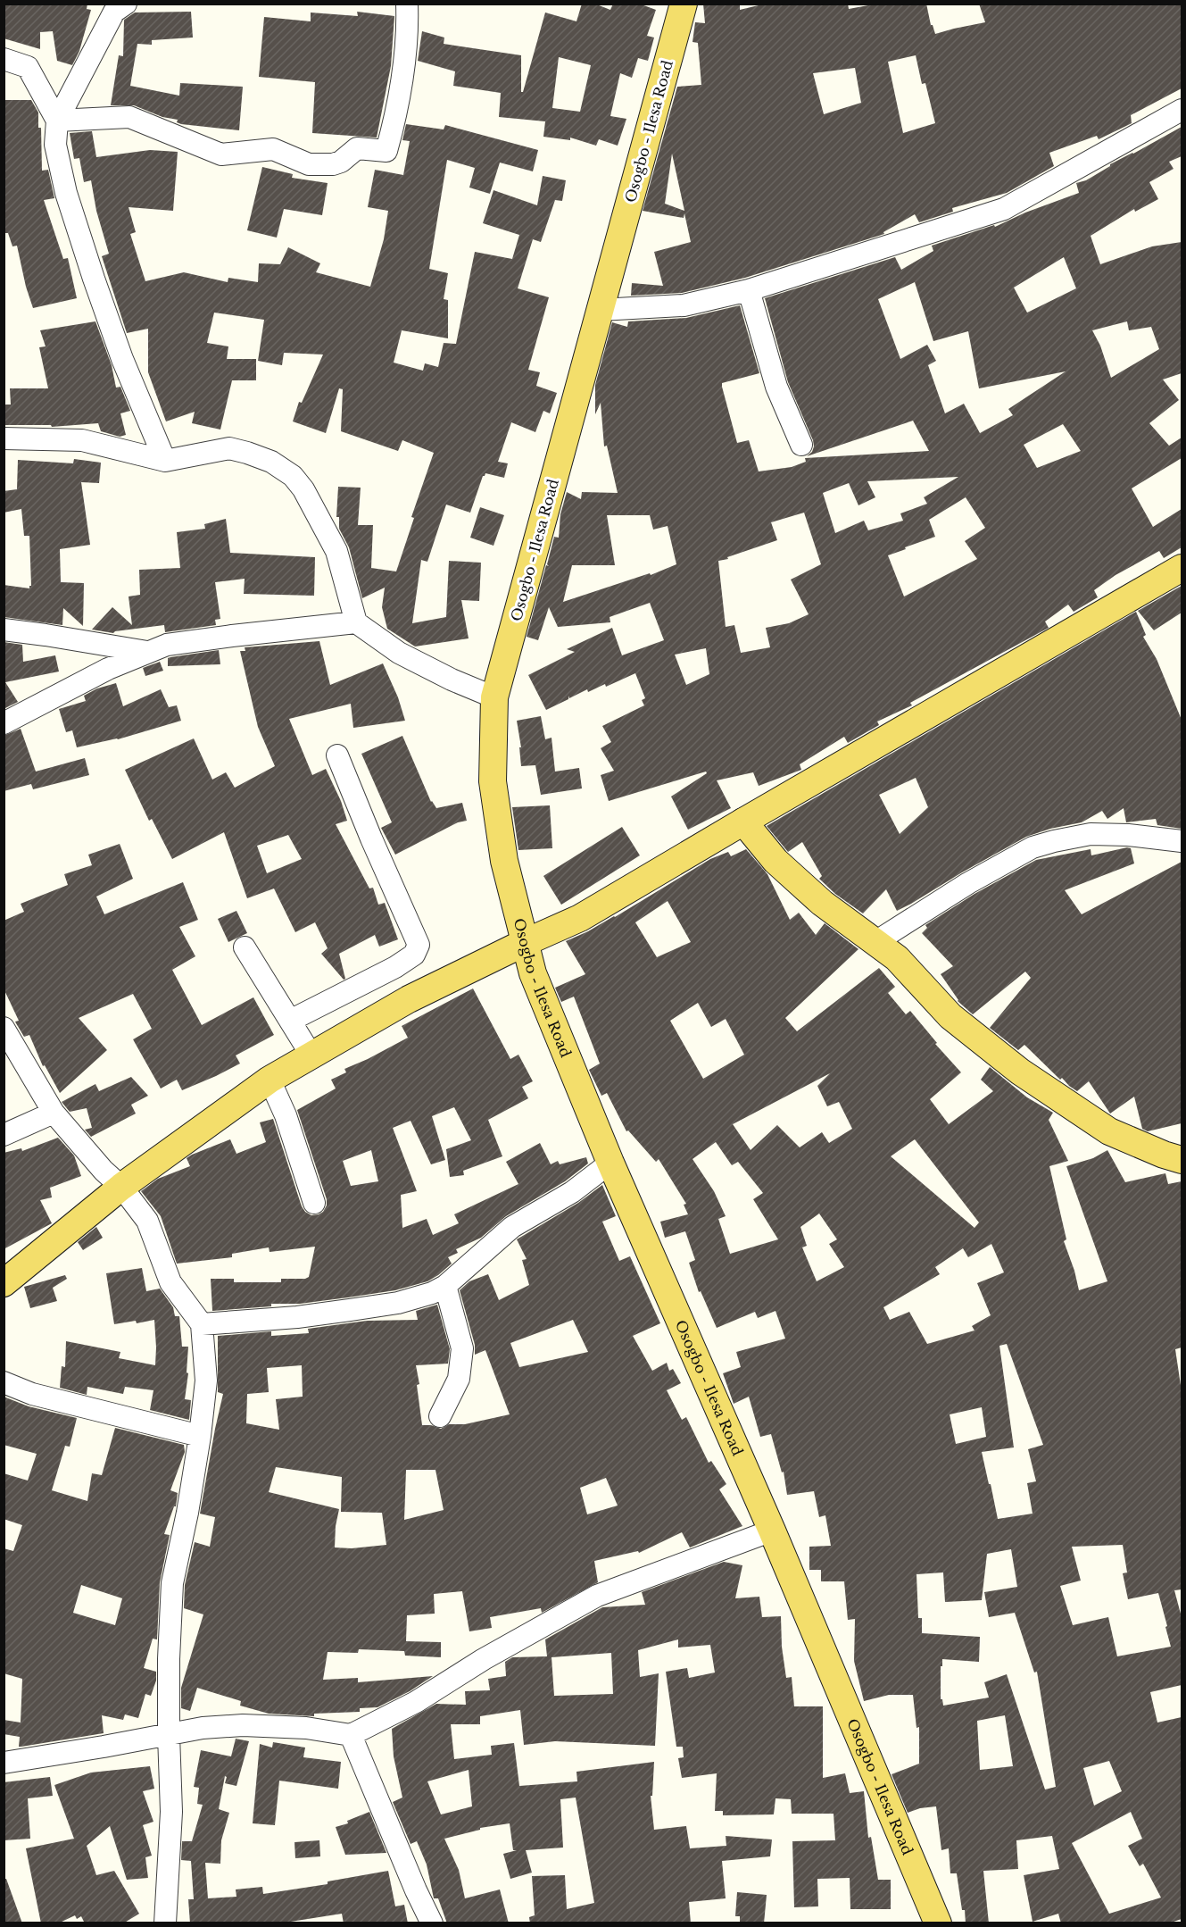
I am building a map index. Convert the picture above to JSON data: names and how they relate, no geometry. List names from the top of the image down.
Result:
{
  "streets": {
    "main road": ["Osogbo - Ilesa Road"]
  }
}
